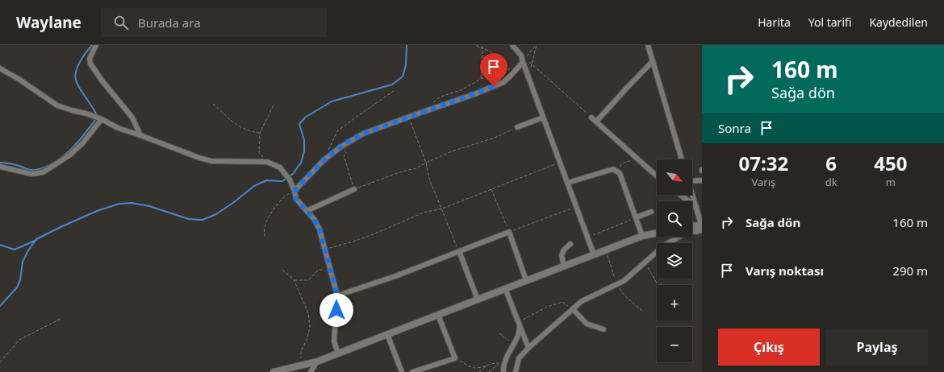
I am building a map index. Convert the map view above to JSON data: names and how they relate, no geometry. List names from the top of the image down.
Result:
{
  "north": "bottom right",
  "page": {
    "header": "Waylane",
    "search": "Burada ara",
    "nav": ["Harita", "Yol tarifi", "Kaydedilen"],
    "turn": ["160 m", "Sağa dön"],
    "then": "Sonra",
    "eta": [
      "07:32",
      "Varış",
      "6",
      "dk",
      "450",
      "m"
    ],
    "map_buttons": ["+", "−"],
    "list": [
      {
        "name": "Sağa dön",
        "value": "160 m"
      },
      {
        "name": "Varış noktası",
        "value": "290 m"
      }
    ],
    "buttons": ["Çıkış", "Paylaş"]
  }
}
